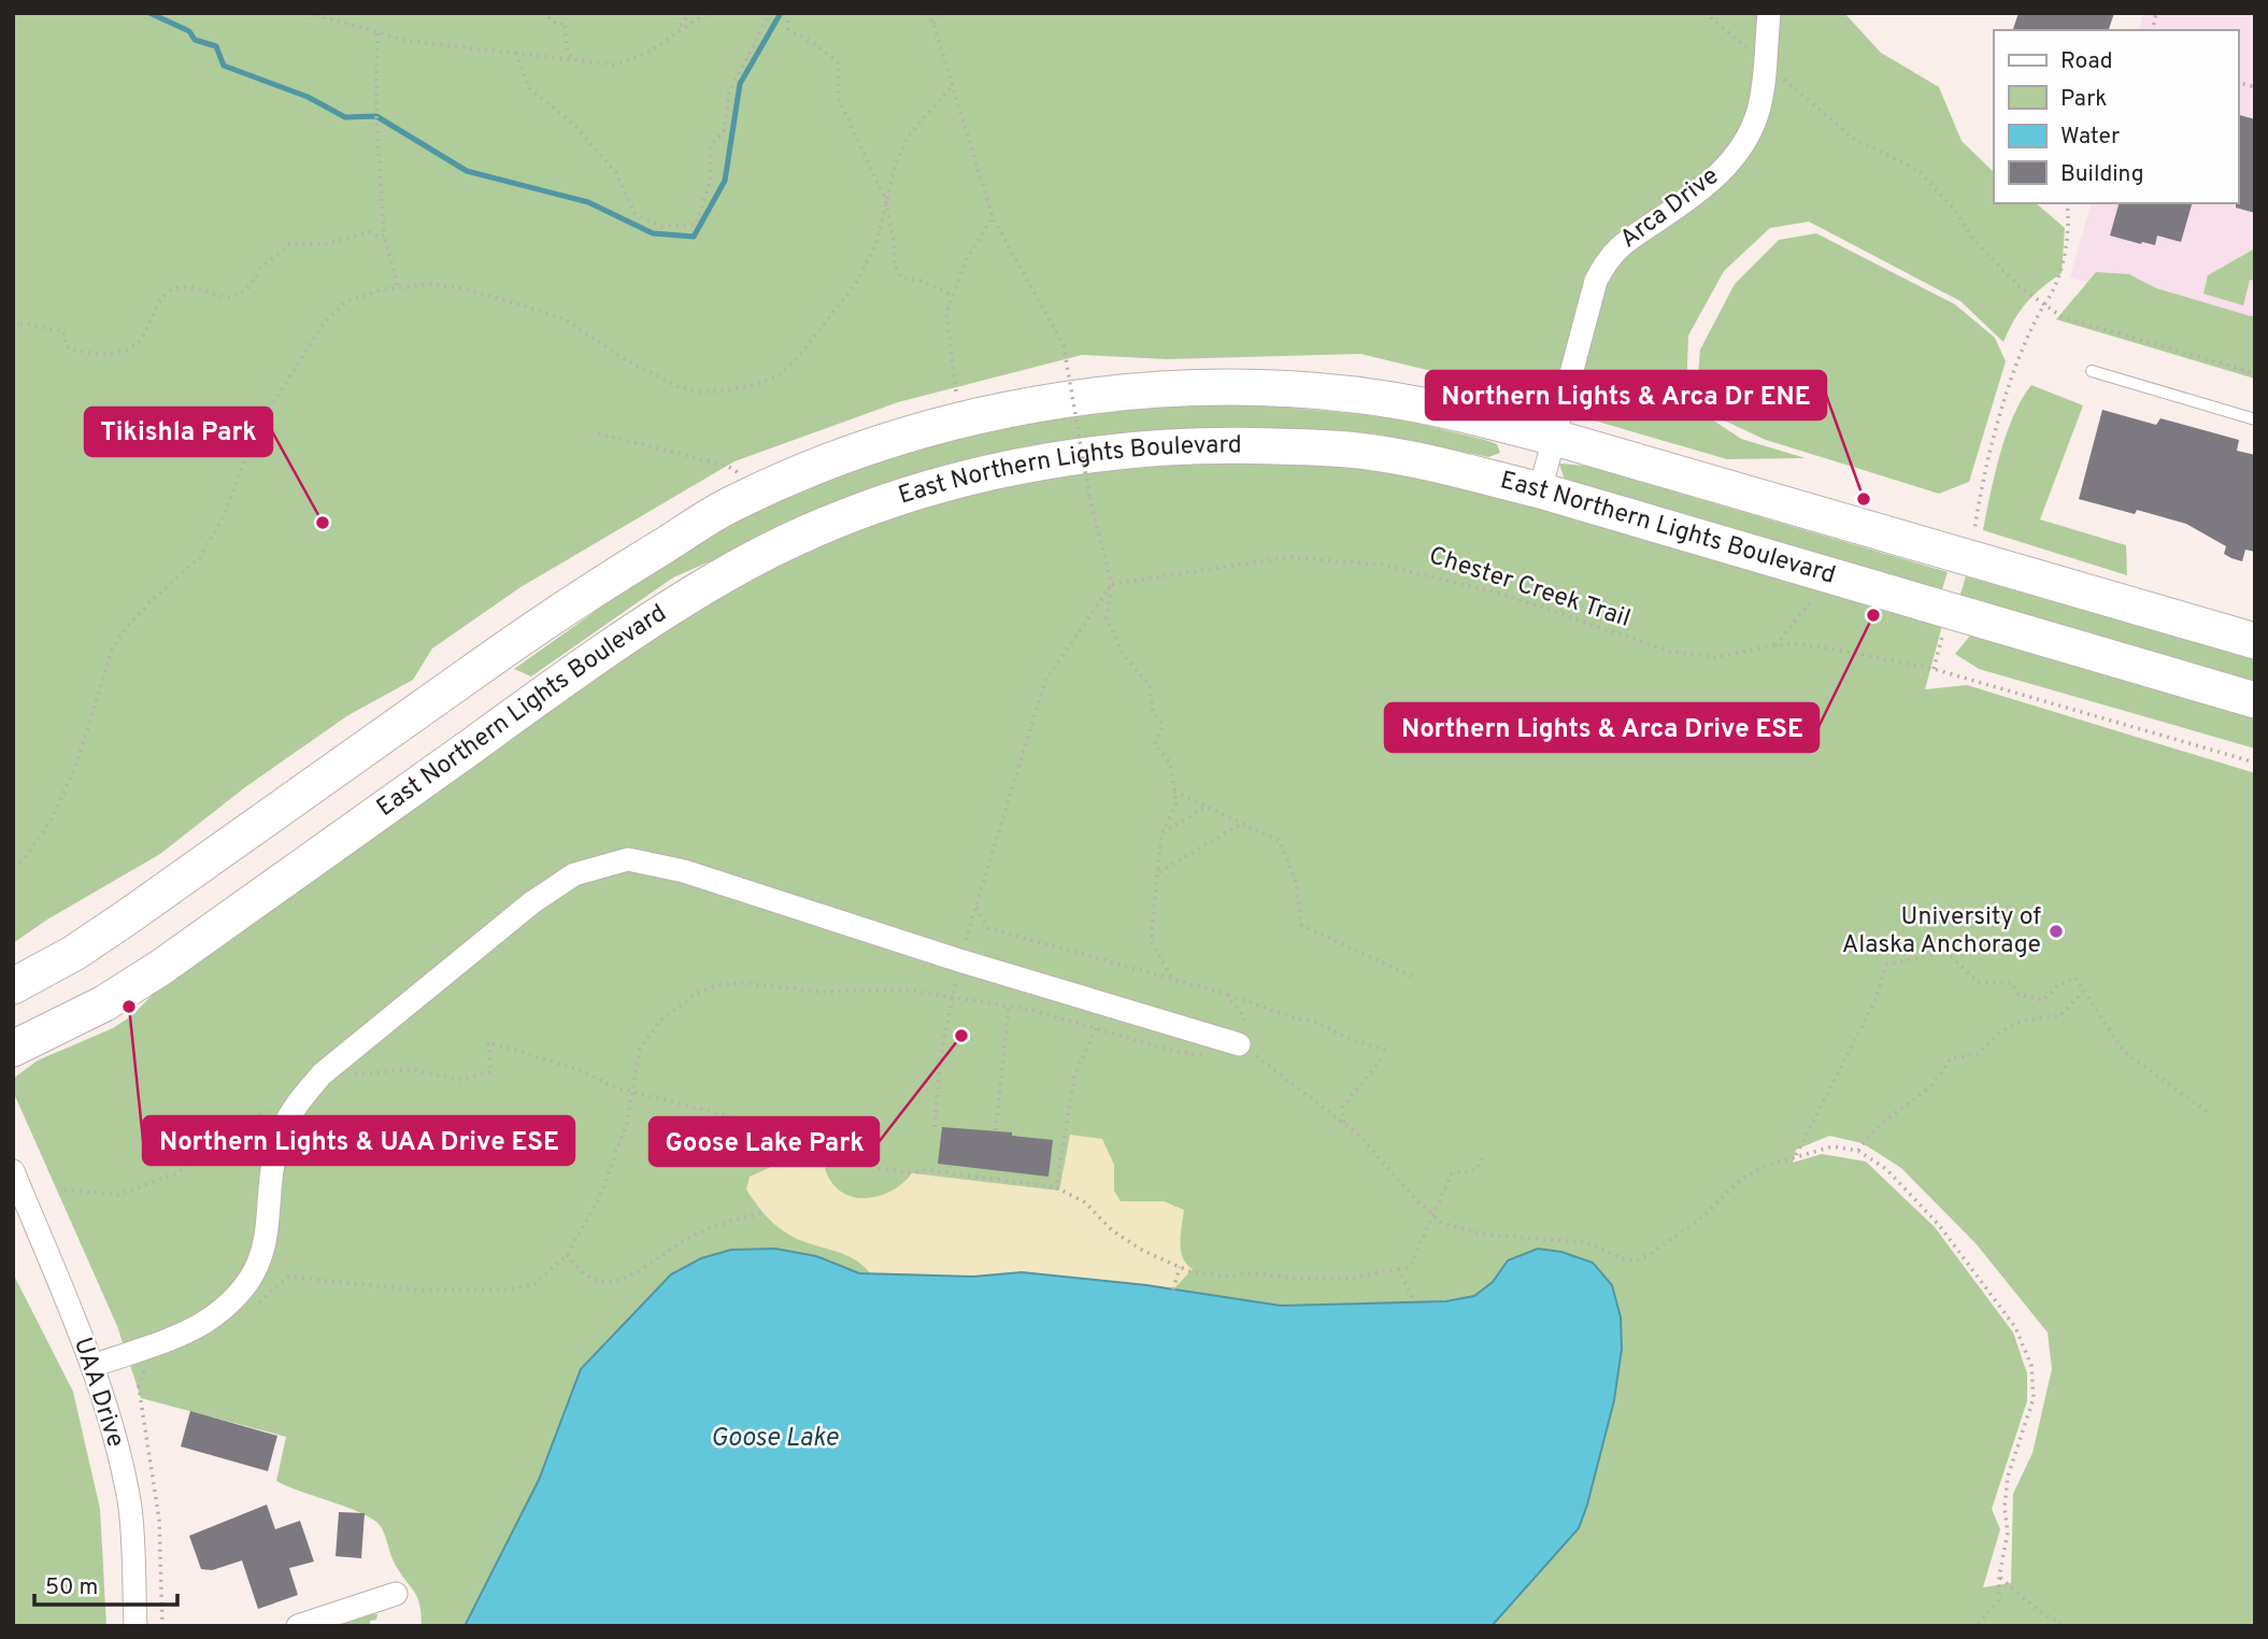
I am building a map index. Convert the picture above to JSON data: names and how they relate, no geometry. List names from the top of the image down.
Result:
{
  "streets": {
    "main road": ["East Northern Lights Boulevard"],
    "street": ["Arca Drive", "UAA Drive"],
    "path": ["Chester Creek Trail"]
  },
  "crossings": [
    ["Arca Drive", "East Northern Lights Boulevard"]
  ],
  "water": ["Goose Lake"],
  "places": [
    "Northern Lights & Arca Dr ENE",
    "Tikishla Park",
    "Northern Lights & Arca Drive ESE",
    "University of Alaska Anchorage",
    "Northern Lights & UAA Drive ESE",
    "Goose Lake Park"
  ],
  "legend": [
    "Road",
    "Park",
    "Water",
    "Building"
  ],
  "scale_bar": "50 m"
}
